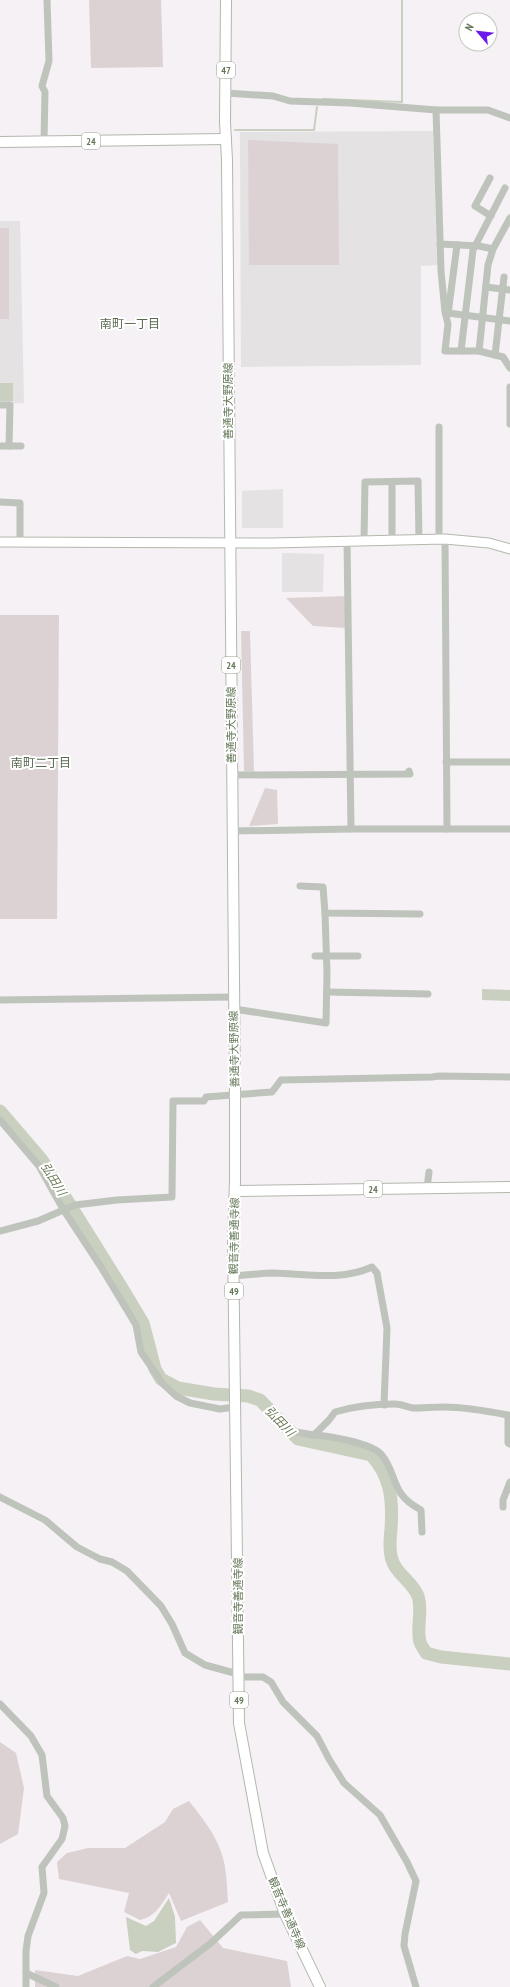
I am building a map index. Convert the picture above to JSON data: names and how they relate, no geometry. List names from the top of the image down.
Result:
{
  "streets": {
    "main road": [
      "47",
      "24",
      "善通寺大野原線",
      "観音寺善通寺線",
      "49"
    ]
  },
  "crossings": [
    ["47", "24"],
    ["47", "善通寺大野原線"],
    ["24", "善通寺大野原線"],
    ["24", "観音寺善通寺線"],
    ["善通寺大野原線", "観音寺善通寺線"]
  ],
  "districts": ["南町一丁目", "南町二丁目"],
  "water": ["弘田川"],
  "north": "top left"
}
